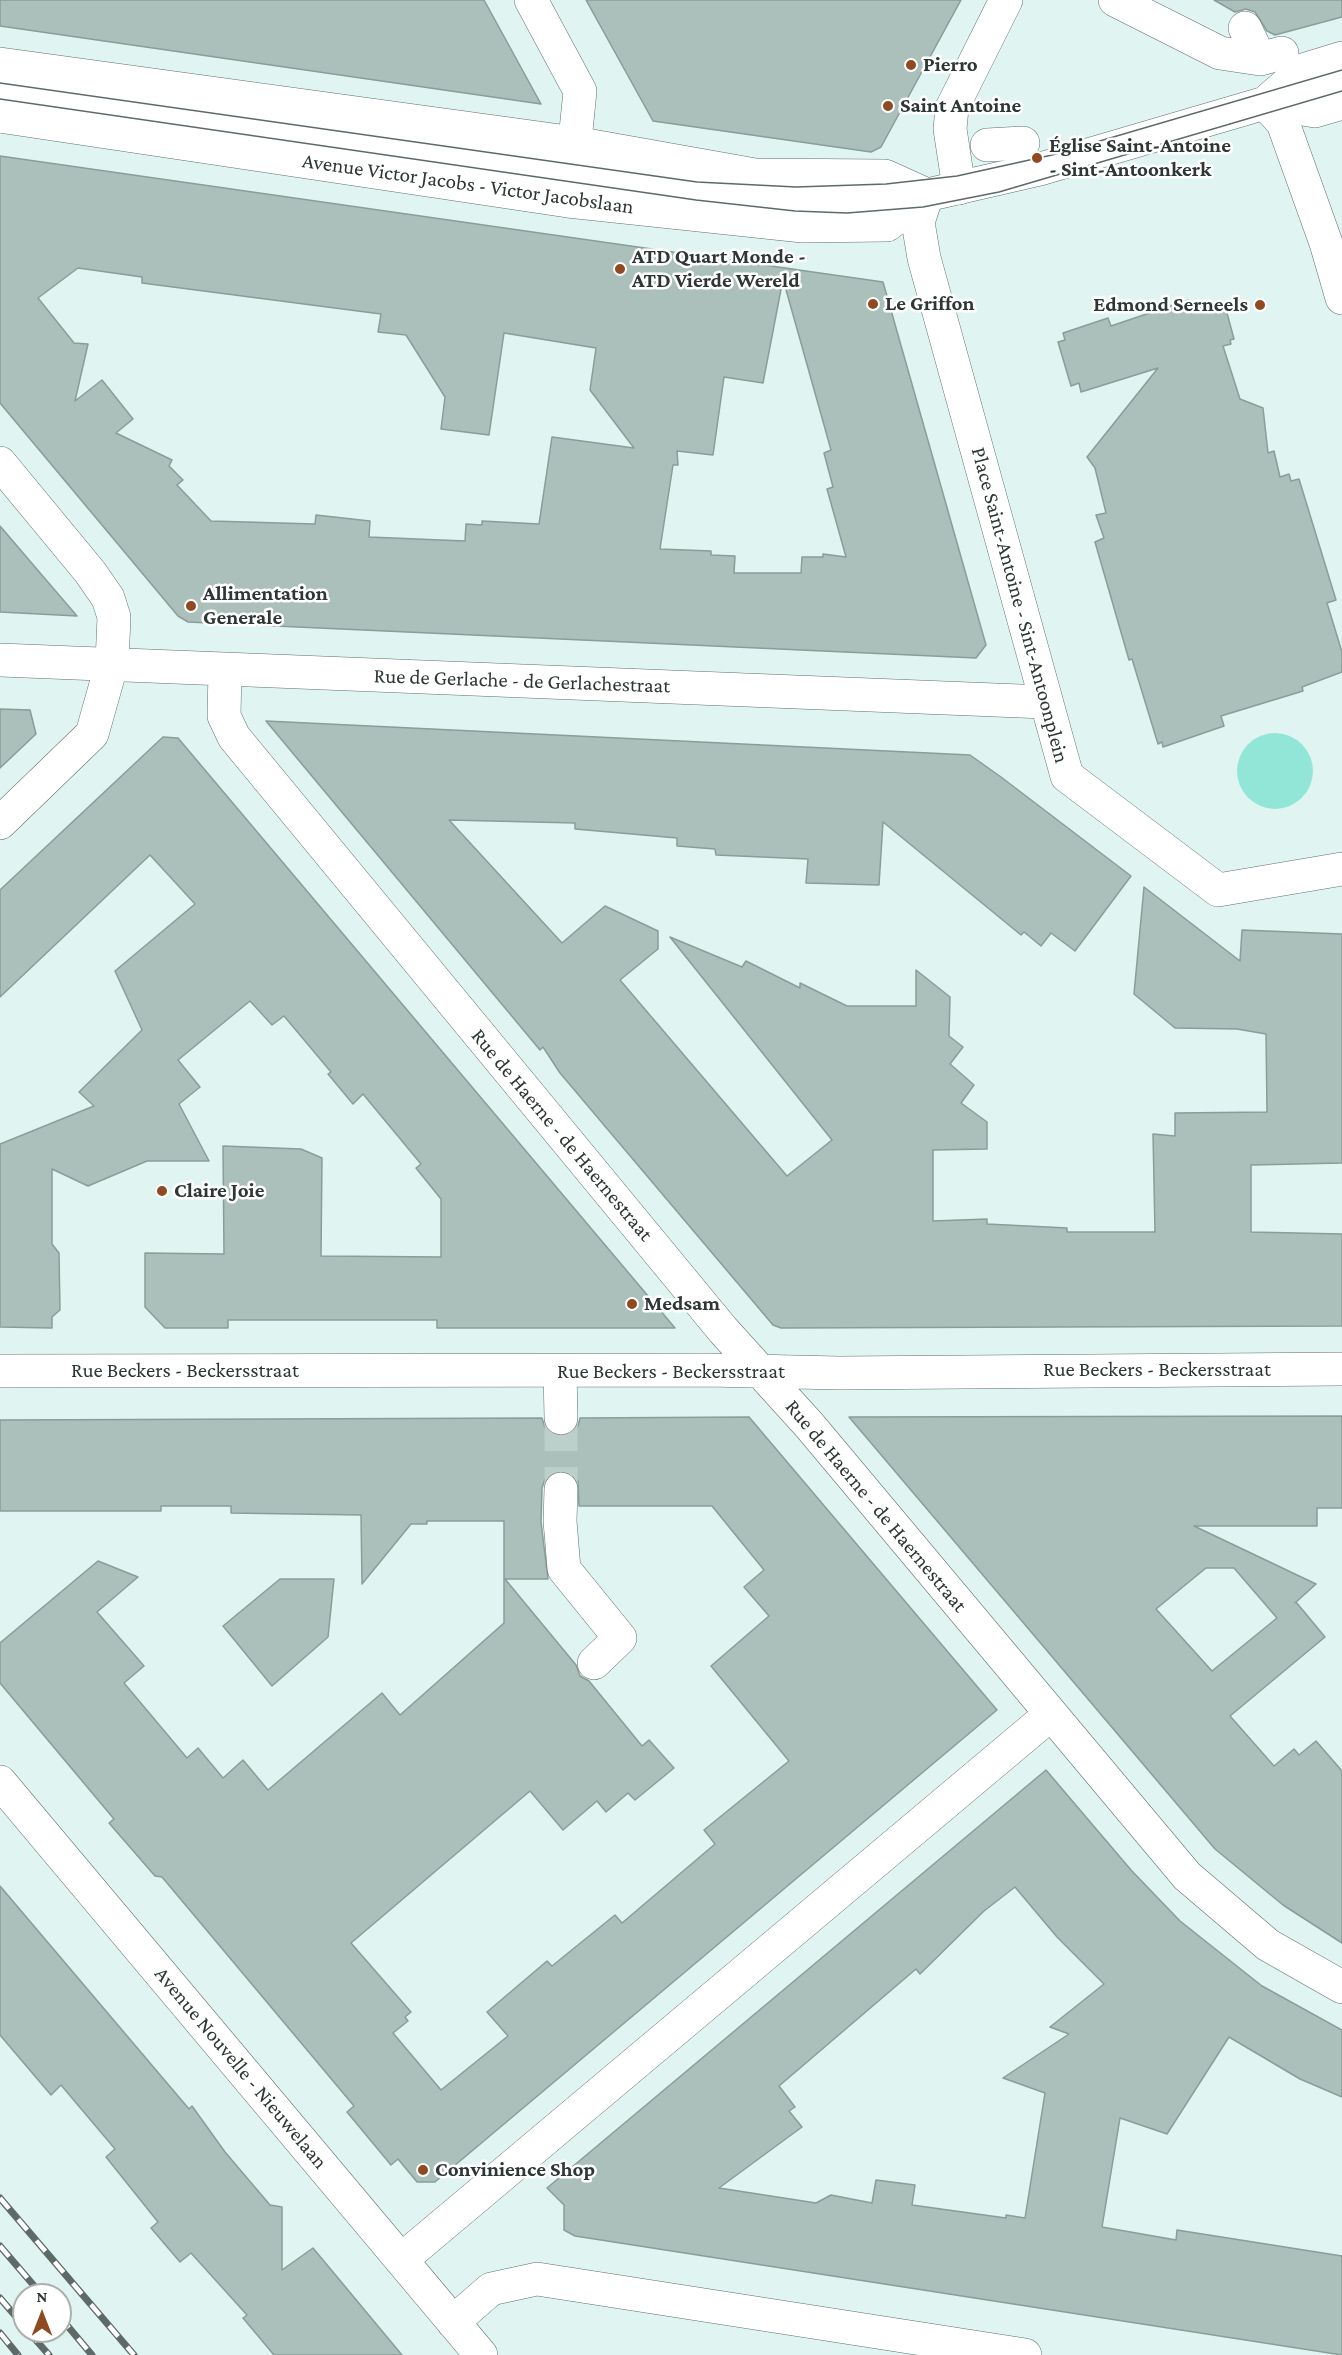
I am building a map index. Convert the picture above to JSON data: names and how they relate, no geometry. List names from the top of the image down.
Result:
{
  "streets": {
    "street": [
      "Avenue Victor Jacobs - Victor Jacobslaan",
      "Place Saint-Antoine - Sint-Antoonplein",
      "Rue de Gerlache - de Gerlachestraat",
      "Rue de Haerne - de Haernestraat",
      "Rue Beckers - Beckersstraat",
      "Avenue Nouvelle - Nieuwelaan"
    ]
  },
  "crossings": [
    ["Avenue Victor Jacobs - Victor Jacobslaan", "Place Saint-Antoine - Sint-Antoonplein"],
    ["Place Saint-Antoine - Sint-Antoonplein", "Rue de Gerlache - de Gerlachestraat"],
    ["Rue de Gerlache - de Gerlachestraat", "Rue de Haerne - de Haernestraat"],
    ["Rue de Haerne - de Haernestraat", "Rue Beckers - Beckersstraat"]
  ],
  "places": [
    "Pierro",
    "Saint Antoine",
    "Église Saint-Antoine - Sint-Antoonkerk",
    "ATD Quart Monde - ATD Vierde Wereld",
    "Le Griffon",
    "Edmond Serneels",
    "Allimentation Generale",
    "Claire Joie",
    "Medsam",
    "Convinience Shop"
  ],
  "north": "top"
}
